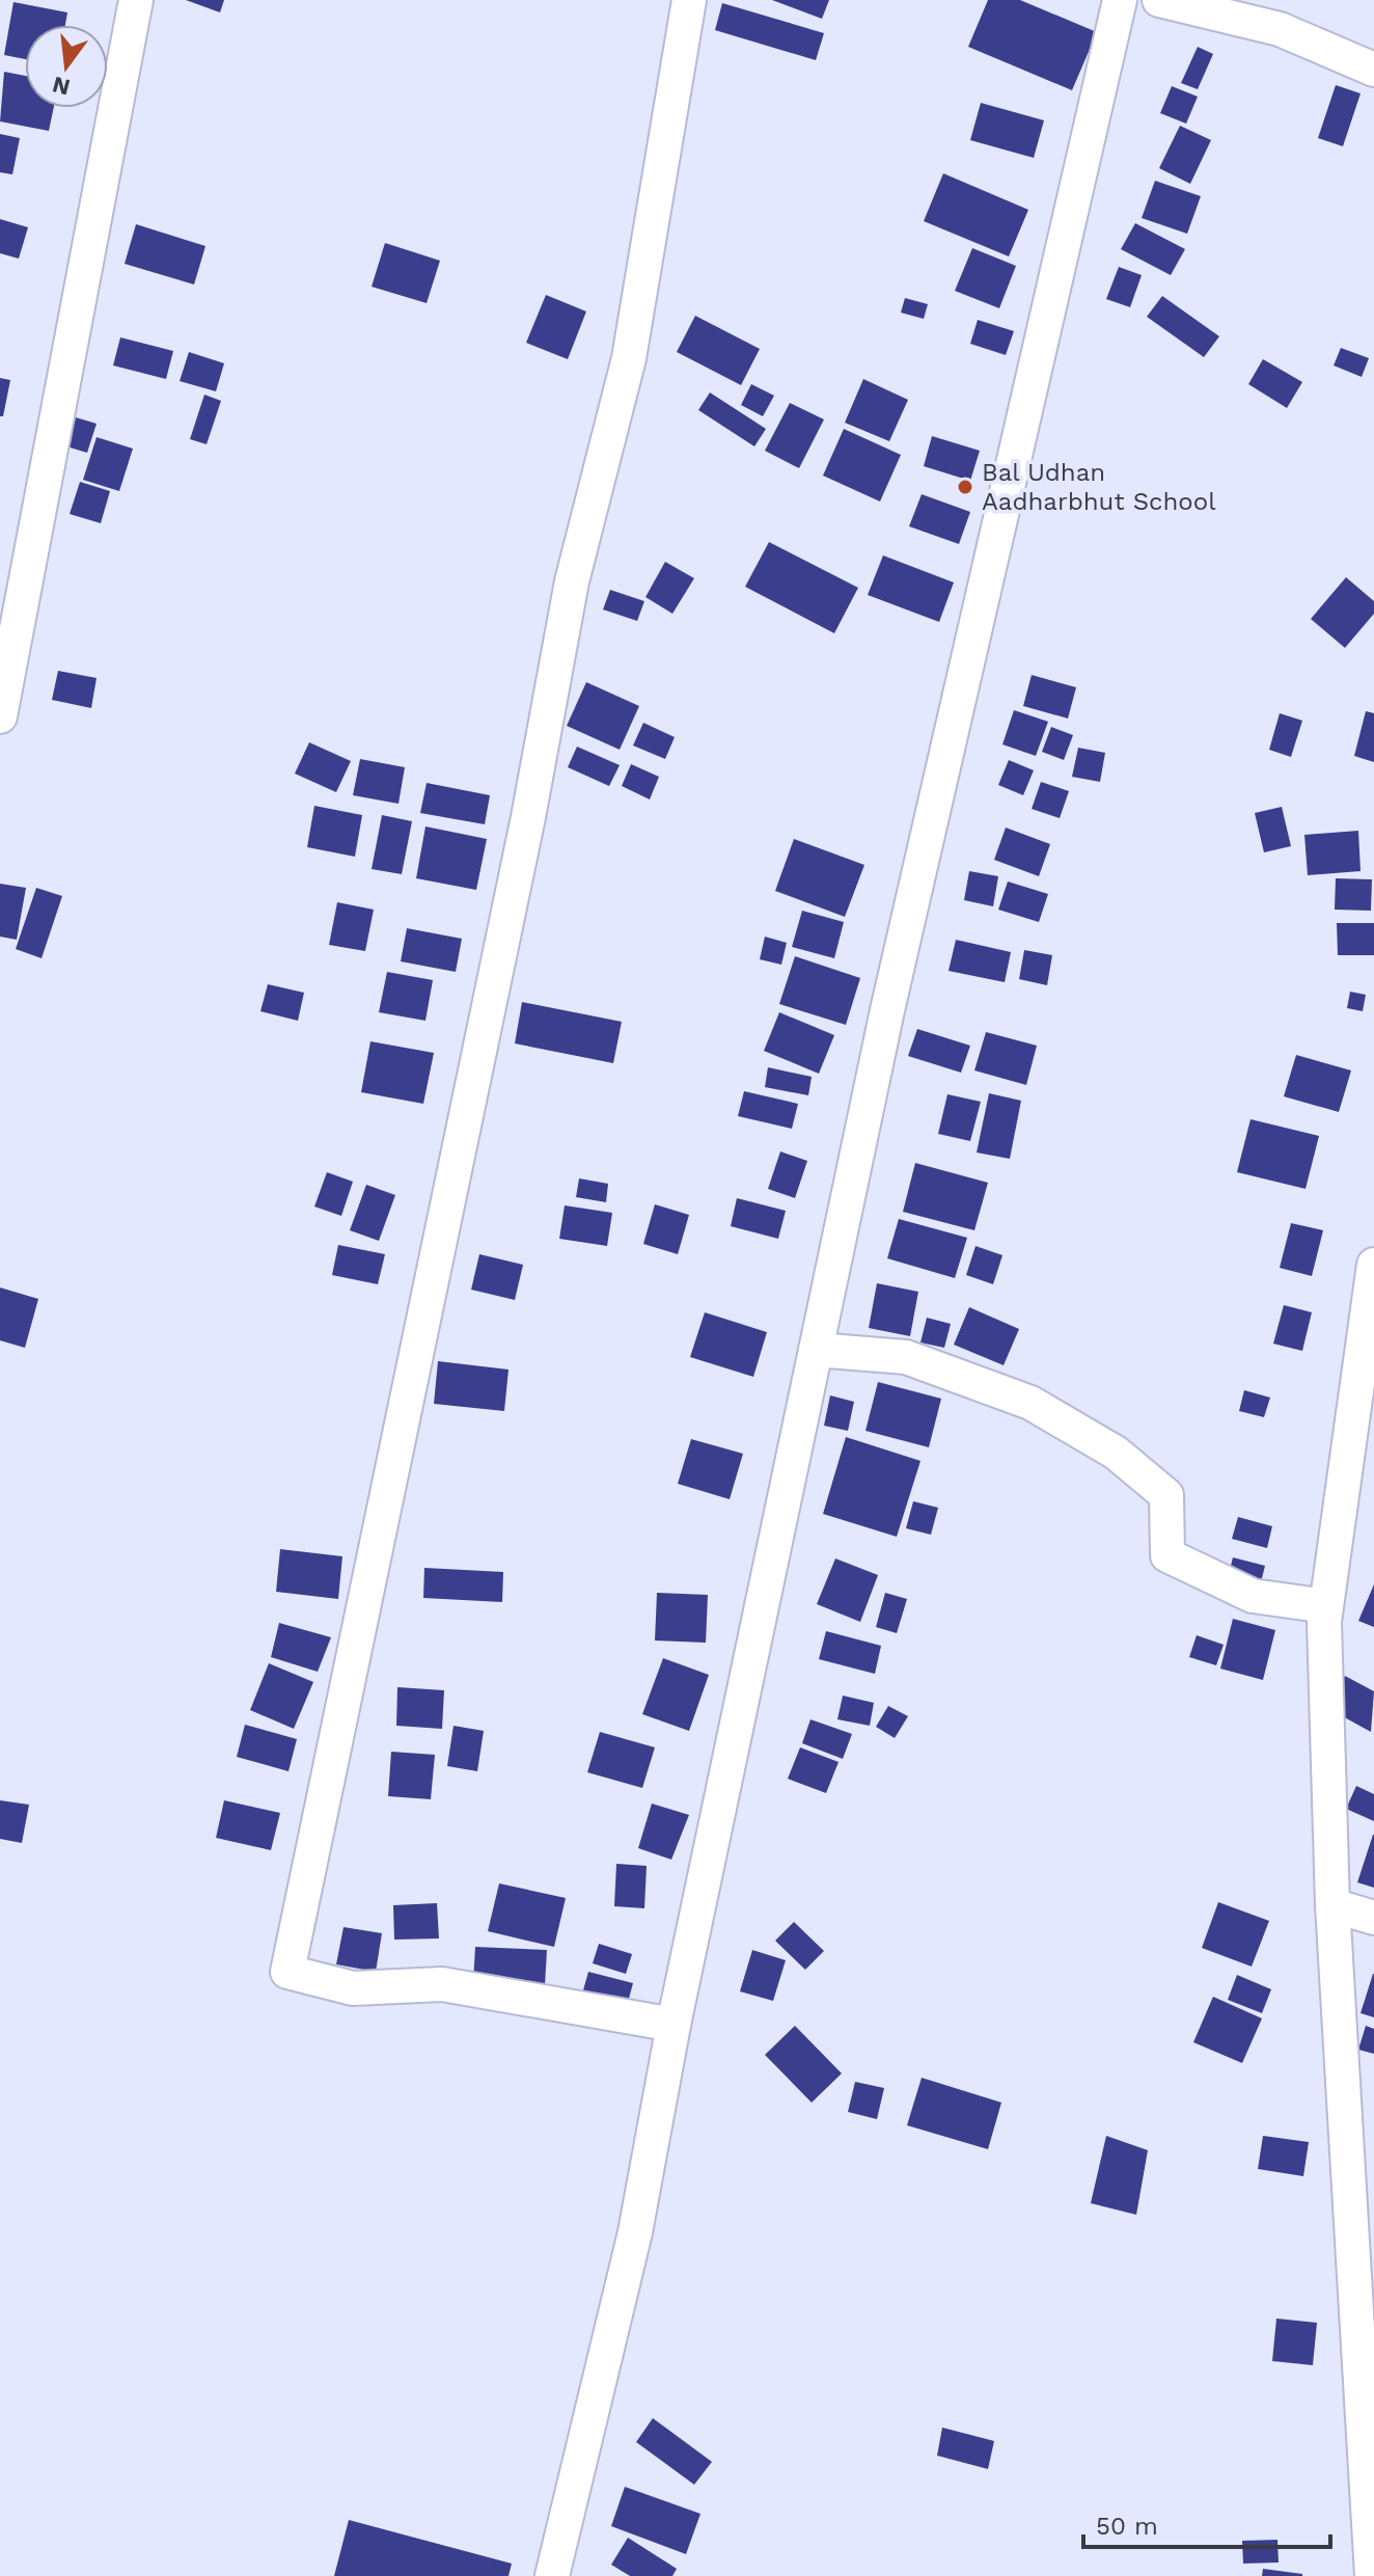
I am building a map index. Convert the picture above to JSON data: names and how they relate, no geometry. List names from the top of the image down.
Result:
{
  "places": ["Bal Udhan Aadharbhut School"],
  "scale_bar": "50 m",
  "north": "bottom"
}
